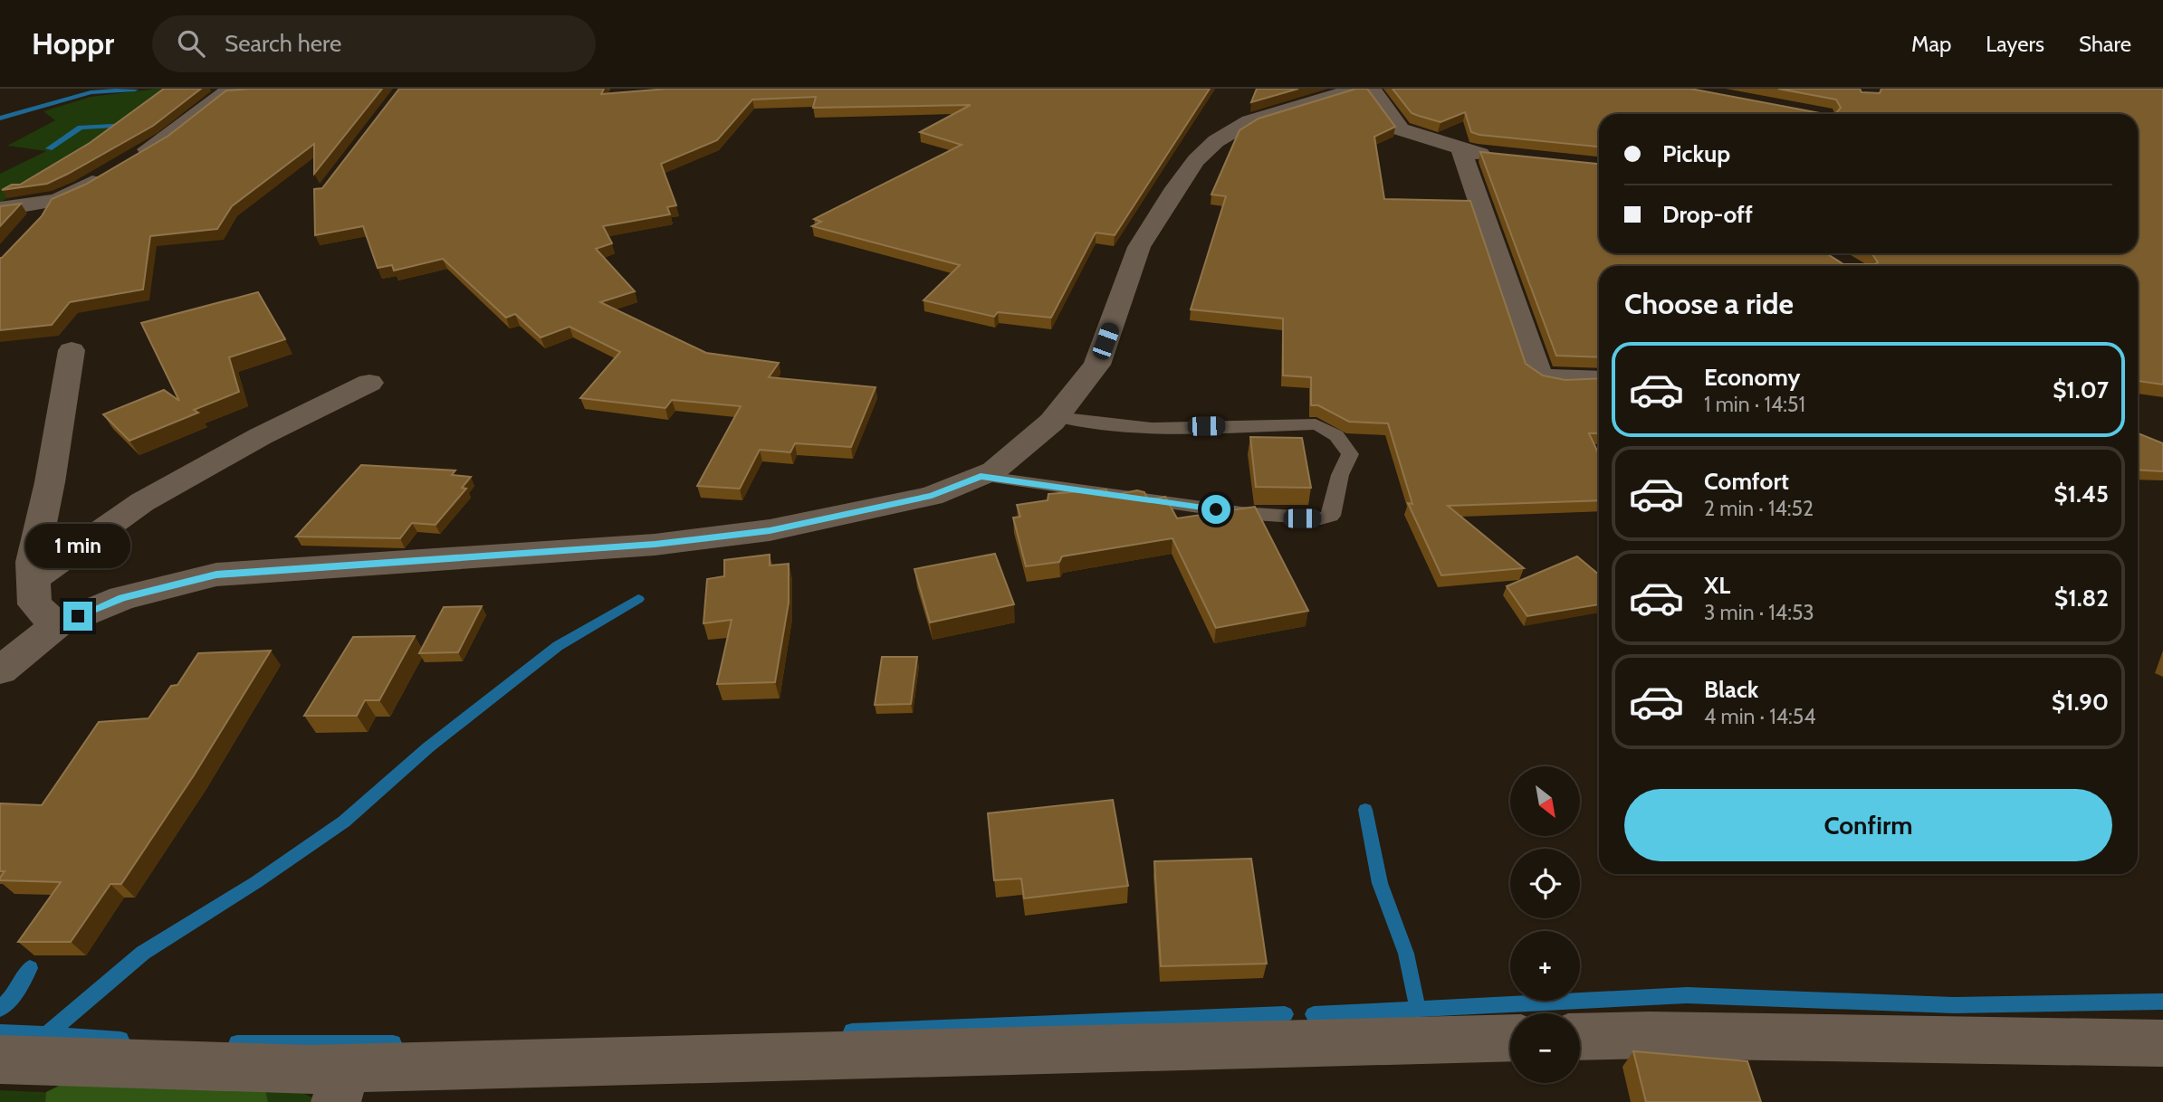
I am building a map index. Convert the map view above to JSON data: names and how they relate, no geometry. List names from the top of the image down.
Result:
{
  "north": "bottom right",
  "page": {
    "header": "Hoppr",
    "search": "Search here",
    "nav": ["Map", "Layers", "Share"],
    "banner": ["Pickup", "Drop-off"],
    "heading": "Choose a ride",
    "list": [
      {
        "name": "Economy",
        "note": "1 min · 14:51",
        "value": "$1.07"
      },
      {
        "name": "Comfort",
        "note": "2 min · 14:52",
        "value": "$1.45"
      },
      {
        "name": "XL",
        "note": "3 min · 14:53",
        "value": "$1.82"
      },
      {
        "name": "Black",
        "note": "4 min · 14:54",
        "value": "$1.90"
      }
    ],
    "bubble": "1 min",
    "map_buttons": ["+", "−"],
    "buttons": "Confirm"
  }
}
